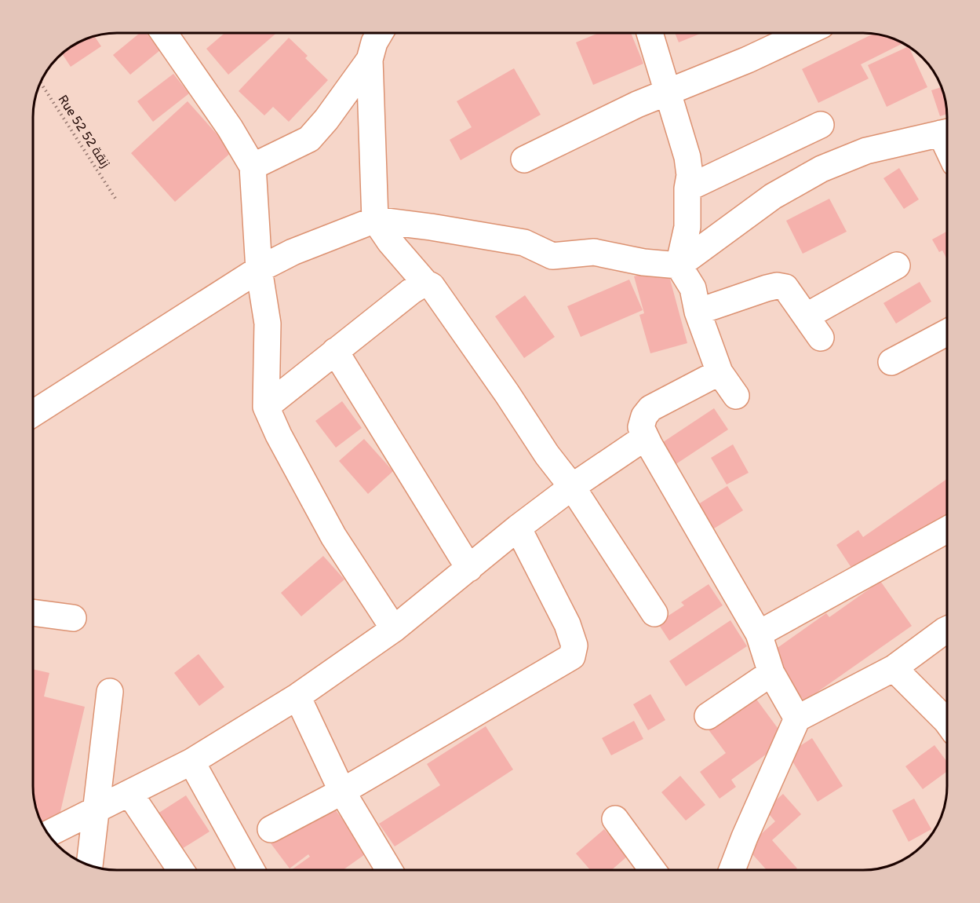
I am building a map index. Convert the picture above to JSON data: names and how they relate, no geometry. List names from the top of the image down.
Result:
{
  "streets": {
    "path": ["Rue 52 زنقة 52"]
  }
}
